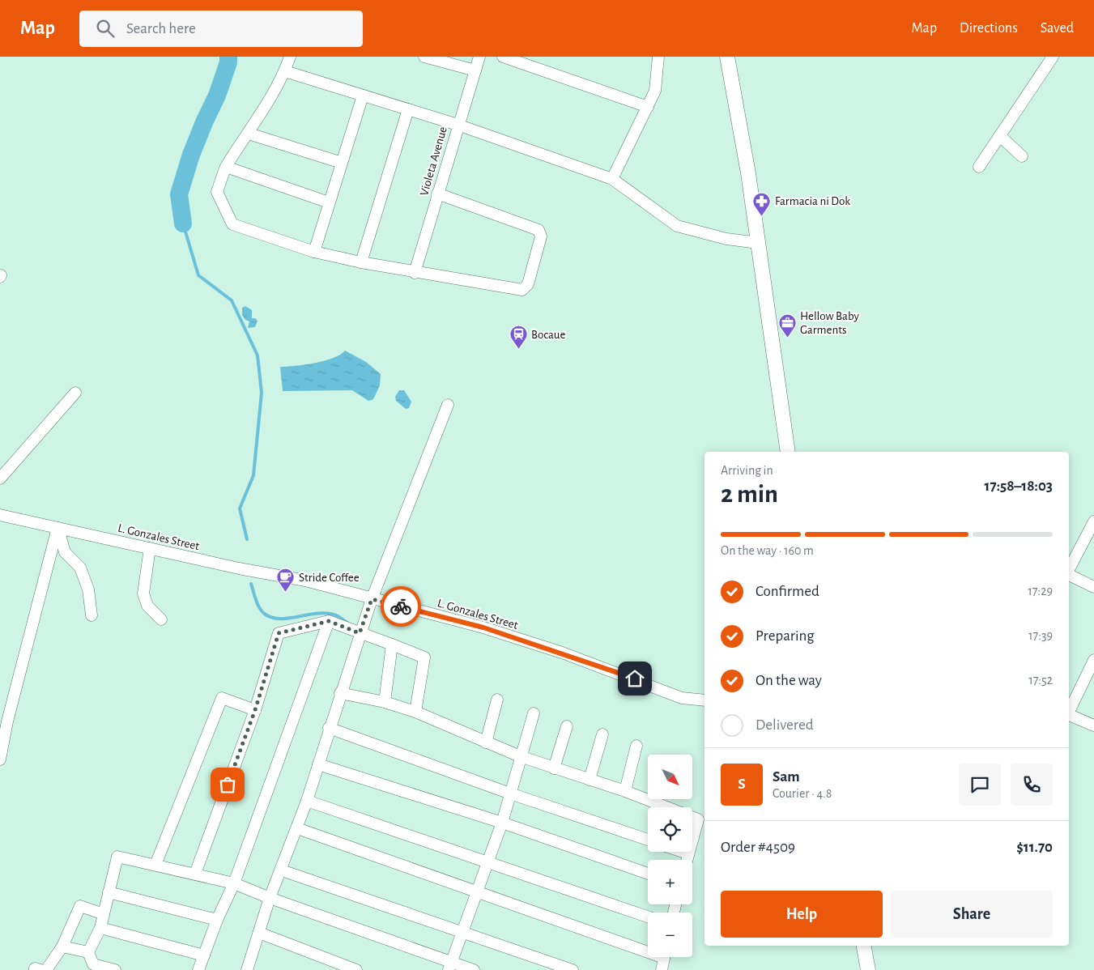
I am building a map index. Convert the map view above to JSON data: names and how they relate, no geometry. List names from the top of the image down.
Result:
{
  "streets": {
    "street": ["Violeta Avenue", "L. Gonzales Street"]
  },
  "places": {
    "pharmacy": ["Farmacia ni Dok"],
    "office": ["Hellow Baby Garments"],
    "station": ["Bocaue"],
    "cafe": ["Stride Coffee"]
  },
  "north": "bottom right",
  "page": {
    "header": "Map",
    "search": "Search here",
    "nav": ["Map", "Directions", "Saved"],
    "heading": ["2 min", "Arriving in", "17:58–18:03"],
    "panel": [
      "Sam",
      "Courier · 4.8",
      "Order #4509",
      "$11.70"
    ],
    "bar": "On the way · 160 m",
    "list": [
      ["Confirmed", "17:29"],
      ["Preparing", "17:39"],
      ["On the way", "17:52"],
      "Delivered"
    ],
    "map_buttons": ["+", "−"],
    "round": "S",
    "buttons": ["Help", "Share"]
  }
}
